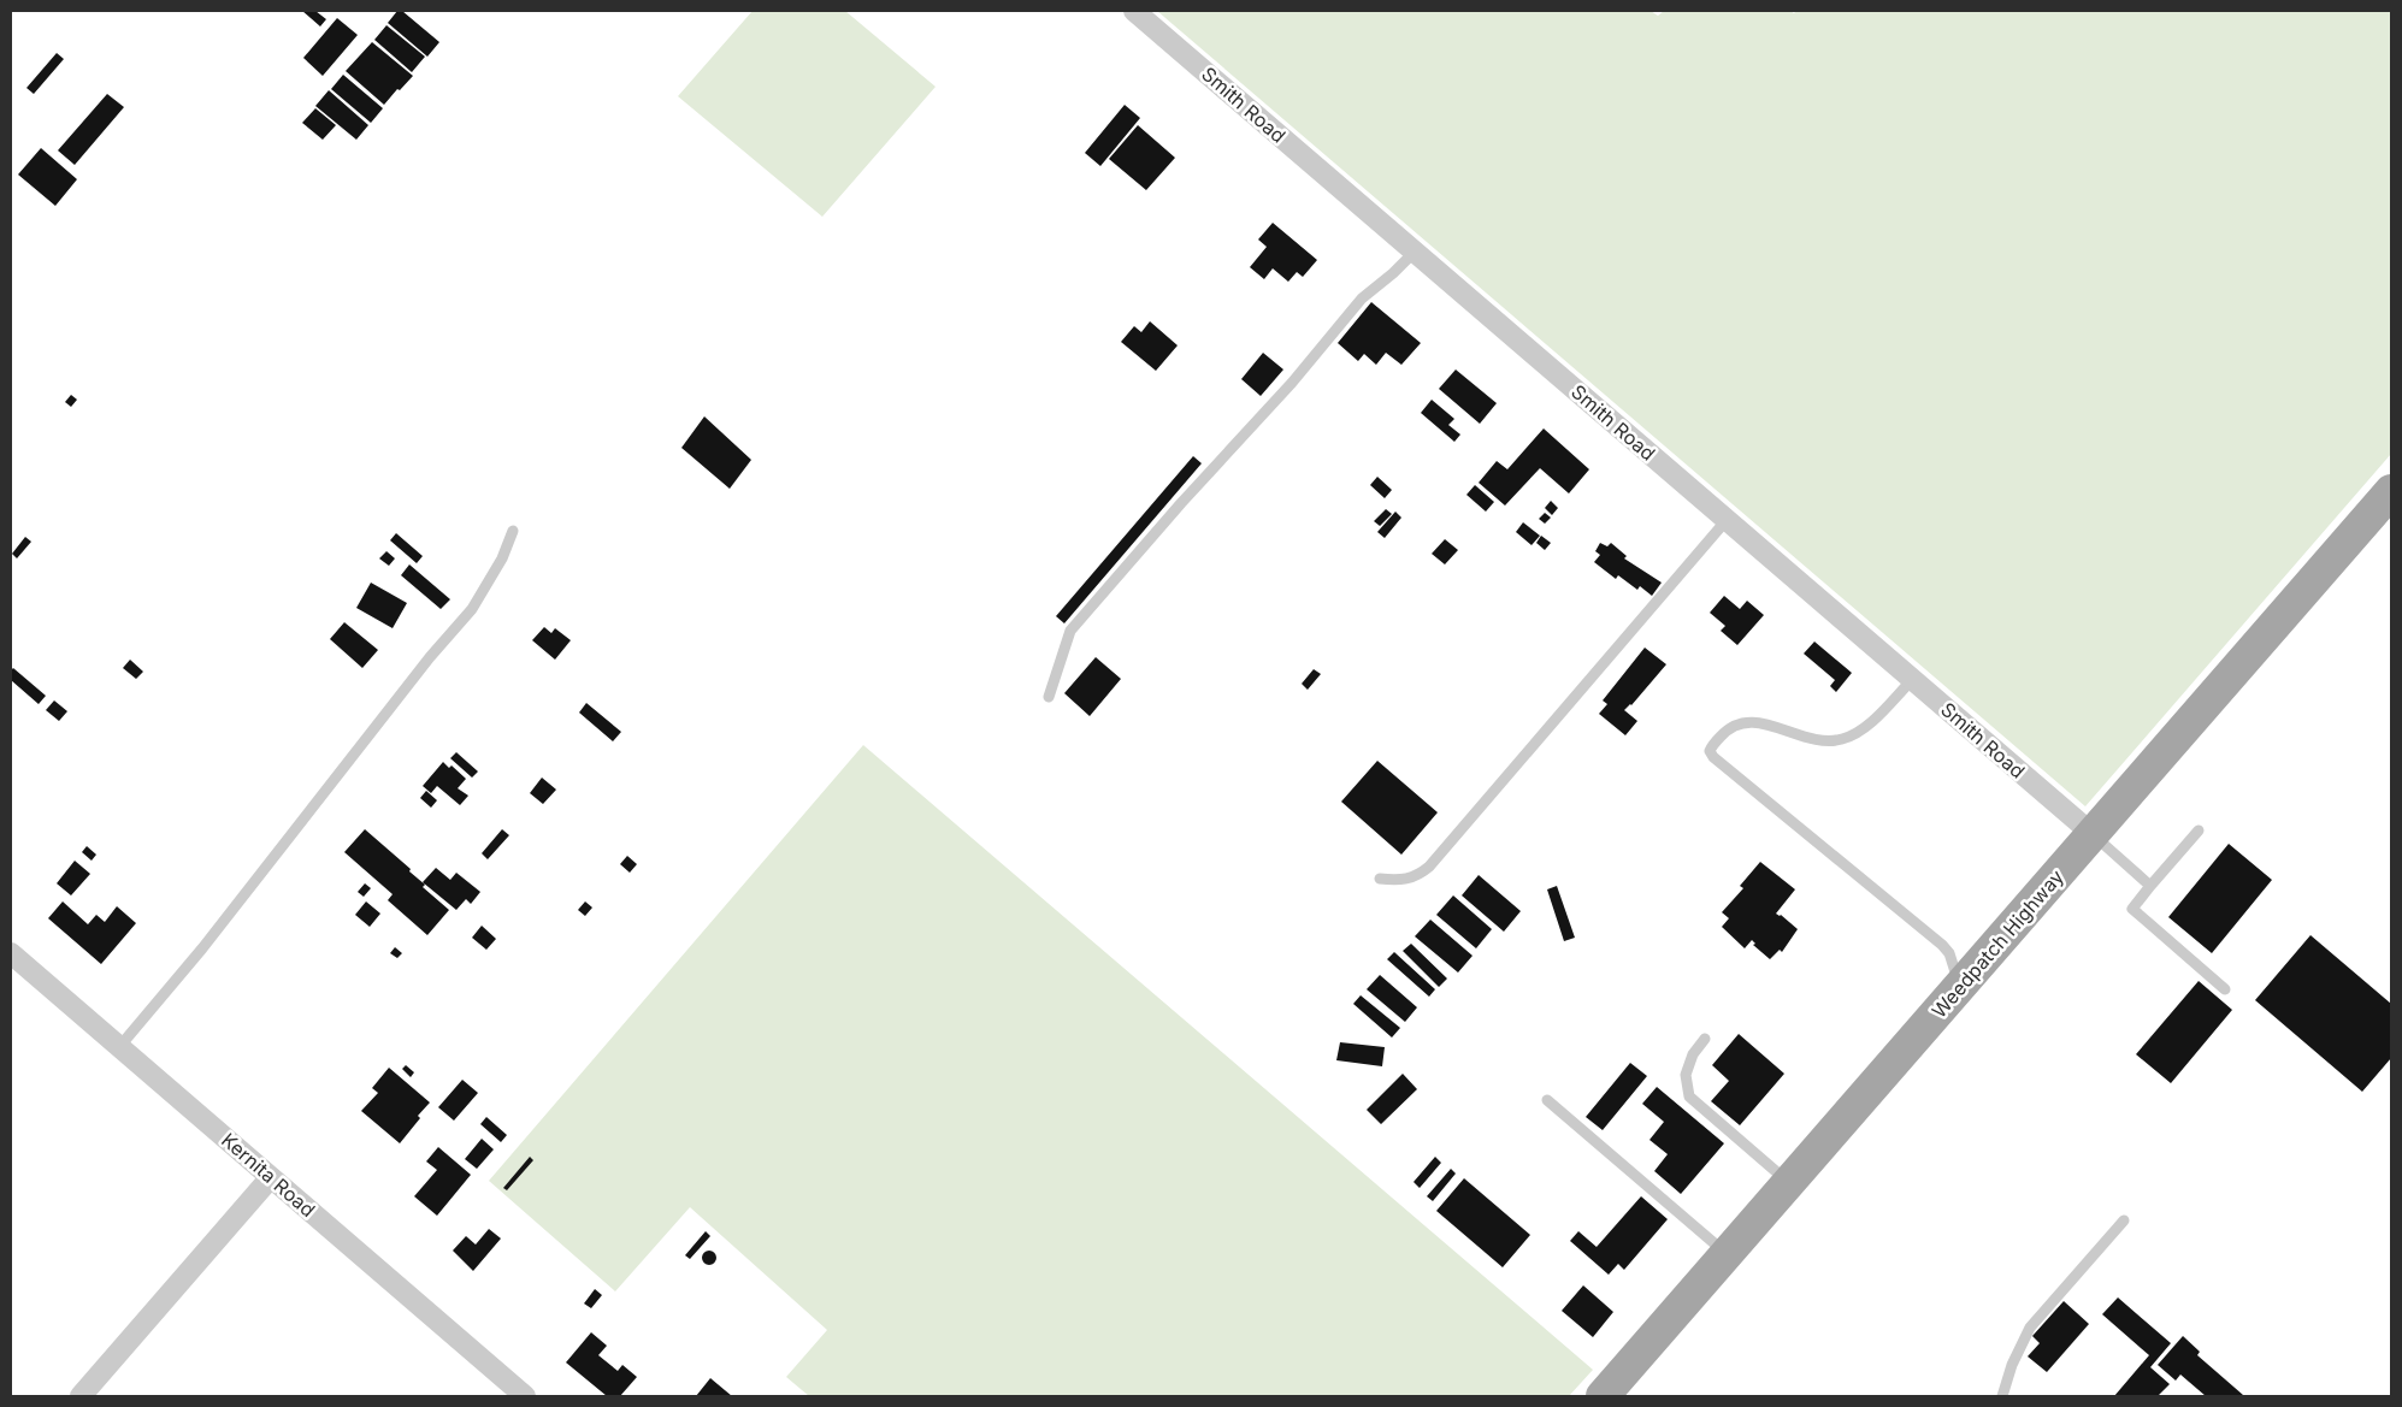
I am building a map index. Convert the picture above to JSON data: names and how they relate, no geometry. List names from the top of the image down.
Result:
{
  "streets": {
    "main road": ["Weedpatch Highway"],
    "street": ["Smith Road", "Kernita Road"]
  },
  "crossings": [
    ["Smith Road", "Weedpatch Highway"]
  ]
}
